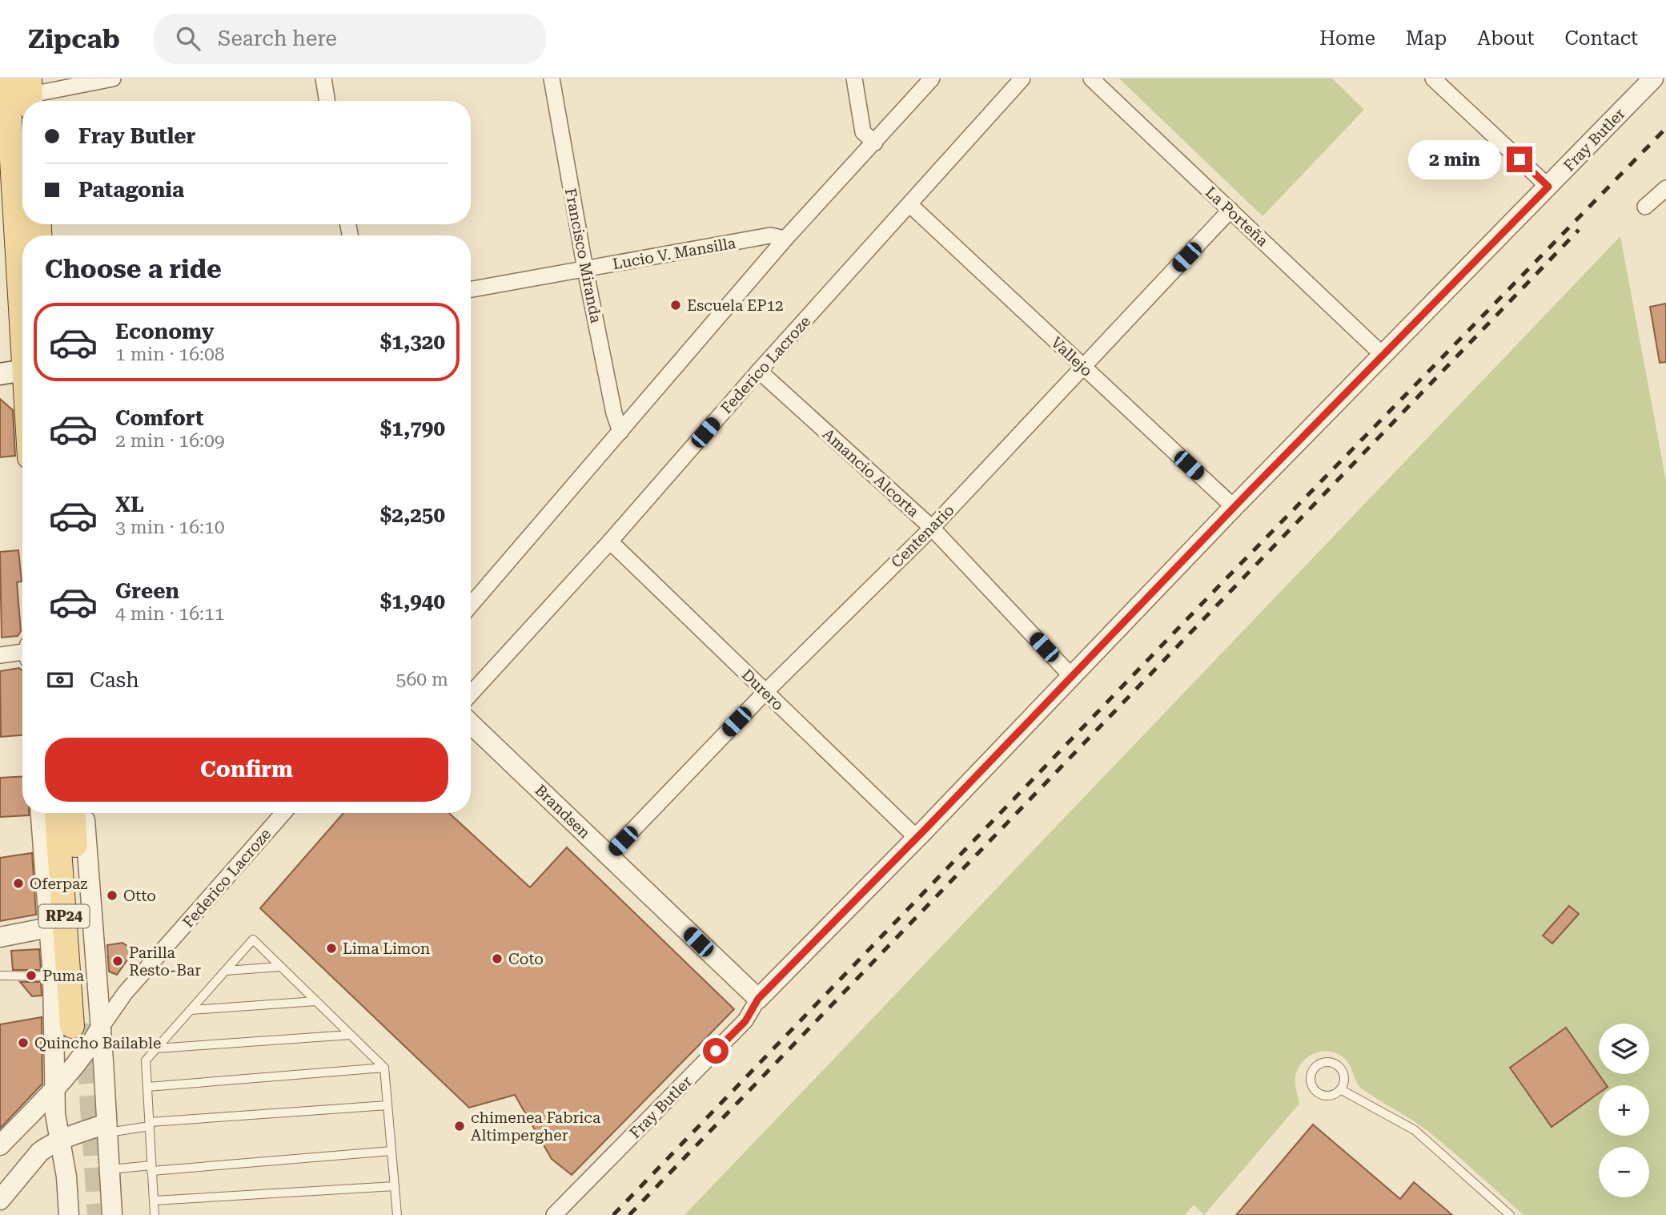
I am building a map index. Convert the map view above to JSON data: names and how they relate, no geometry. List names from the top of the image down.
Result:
{
  "streets": {
    "main road": ["RP24"],
    "street": [
      "Fray Butler",
      "La Porteña",
      "Lucio V. Mansilla",
      "Francisco Miranda",
      "Vallejo",
      "Federico Lacroze",
      "Amancio Alcorta",
      "Centenario",
      "Durero",
      "Brandsen"
    ]
  },
  "crossings": [
    ["Fray Butler", "La Porteña"],
    ["Fray Butler", "Vallejo"],
    ["Fray Butler", "Amancio Alcorta"],
    ["Fray Butler", "Durero"],
    ["Fray Butler", "Brandsen"],
    ["La Porteña", "Centenario"],
    ["Lucio V. Mansilla", "Francisco Miranda"],
    ["Vallejo", "Federico Lacroze"],
    ["Vallejo", "Centenario"],
    ["Federico Lacroze", "Amancio Alcorta"],
    ["Federico Lacroze", "Durero"],
    ["Federico Lacroze", "RP24"],
    ["Amancio Alcorta", "Centenario"],
    ["Centenario", "Durero"],
    ["Centenario", "Brandsen"]
  ],
  "places": [
    "Escuela EP12",
    "Oferpaz",
    "Otto",
    "Lima Limon",
    "Coto",
    "Parilla Resto-Bar",
    "Puma",
    "Quincho Bailable",
    "chimenea Fabrica Altimpergher"
  ],
  "page": {
    "header": "Zipcab",
    "search": "Search here",
    "nav": [
      "Home",
      "Map",
      "About",
      "Contact"
    ],
    "banner": ["Fray Butler", "Patagonia"],
    "bubble": "2 min",
    "heading": "Choose a ride",
    "list": [
      {
        "name": "Economy",
        "note": "1 min · 16:08",
        "value": "$1,320"
      },
      {
        "name": "Comfort",
        "note": "2 min · 16:09",
        "value": "$1,790"
      },
      {
        "name": "XL",
        "note": "3 min · 16:10",
        "value": "$2,250"
      },
      {
        "name": "Green",
        "note": "4 min · 16:11",
        "value": "$1,940"
      }
    ],
    "pay": ["Cash", "560 m"],
    "buttons": "Confirm",
    "map_buttons": ["+", "−"]
  }
}
